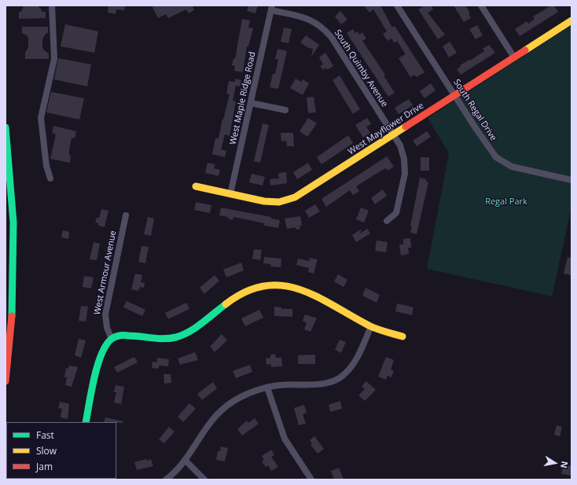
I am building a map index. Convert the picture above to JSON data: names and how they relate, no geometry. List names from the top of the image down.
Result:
{
  "streets": {
    "main road": ["West Mayflower Drive"],
    "street": [
      "South Quimby Avenue",
      "West Maple Ridge Road",
      "South Regal Drive",
      "West Armour Avenue"
    ]
  },
  "crossings": [
    ["South Quimby Avenue", "West Maple Ridge Road"],
    ["South Quimby Avenue", "West Mayflower Drive"],
    ["West Maple Ridge Road", "West Mayflower Drive"],
    ["South Regal Drive", "West Mayflower Drive"]
  ],
  "parks": ["Regal Park"],
  "legend": ["Fast", "Slow", "Jam"],
  "north": "right"
}
